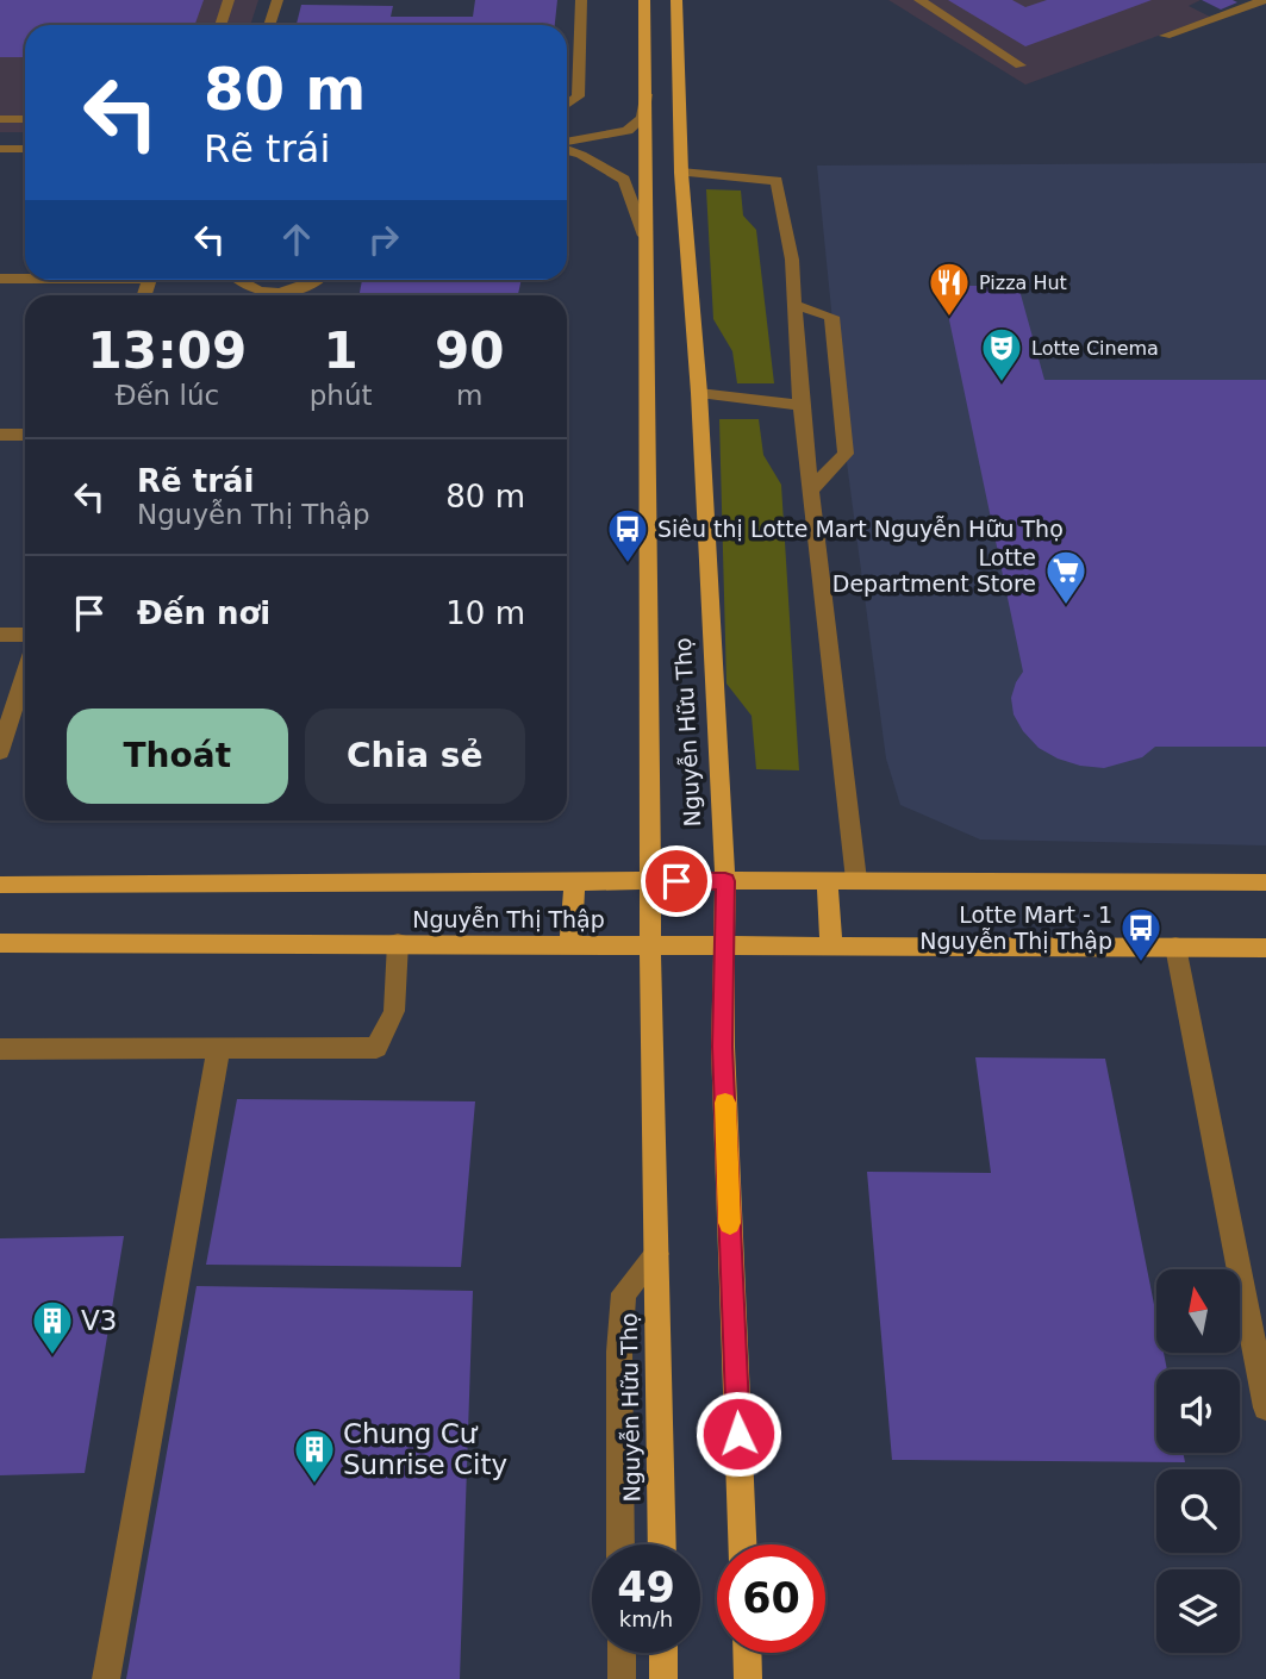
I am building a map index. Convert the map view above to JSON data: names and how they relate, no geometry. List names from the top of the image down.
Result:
{
  "streets": {
    "main road": ["Nguyễn Hữu Thọ", "Nguyễn Thị Thập"]
  },
  "crossings": [
    ["Nguyễn Hữu Thọ", "Nguyễn Thị Thập"]
  ],
  "places": {
    "restaurant": ["Pizza Hut"],
    "theatre": ["Lotte Cinema"],
    "bus stop": ["Siêu thị Lotte Mart Nguyễn Hữu Thọ", "Lotte Mart - 1 Nguyễn Thị Thập"],
    "supermarket": ["Lotte Department Store"],
    "building": ["V3", "Chung Cư Sunrise City"]
  },
  "north": "top",
  "page": {
    "turn": ["80 m", "Rẽ trái"],
    "eta": [
      "13:09",
      "Đến lúc",
      "1",
      "phút",
      "90",
      "m"
    ],
    "list": [
      {
        "name": "Rẽ trái",
        "note": "Nguyễn Thị Thập",
        "value": "80 m"
      },
      {
        "name": "Đến nơi",
        "value": "10 m"
      }
    ],
    "buttons": ["Thoát", "Chia sẻ"],
    "speed": "49 km/h",
    "limit": "60"
  }
}
